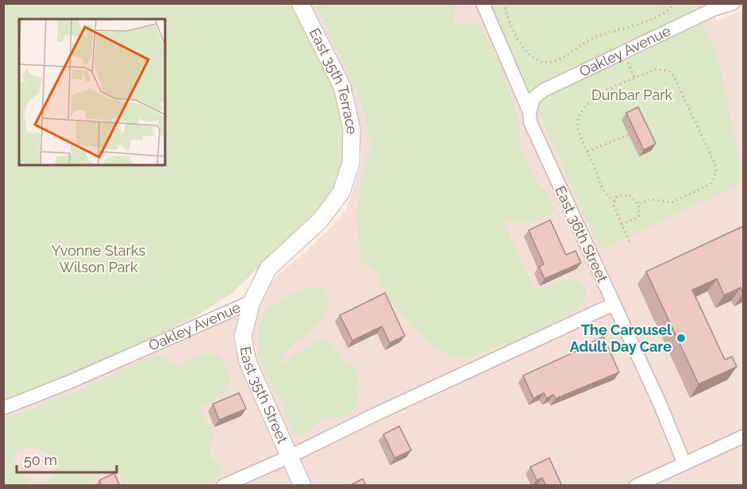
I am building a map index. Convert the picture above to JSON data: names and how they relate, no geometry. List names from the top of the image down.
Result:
{
  "streets": {
    "street": [
      "Oakley Avenue",
      "East 35th Terrace",
      "East 36th Street",
      "East 35th Street"
    ]
  },
  "crossings": [
    ["Oakley Avenue", "East 35th Terrace"],
    ["Oakley Avenue", "East 36th Street"],
    ["Oakley Avenue", "East 35th Street"]
  ],
  "parks": ["Dunbar Park", "Yvonne Starks Wilson Park"],
  "places": ["The Carousel Adult Day Care"],
  "scale_bar": "50 m"
}
